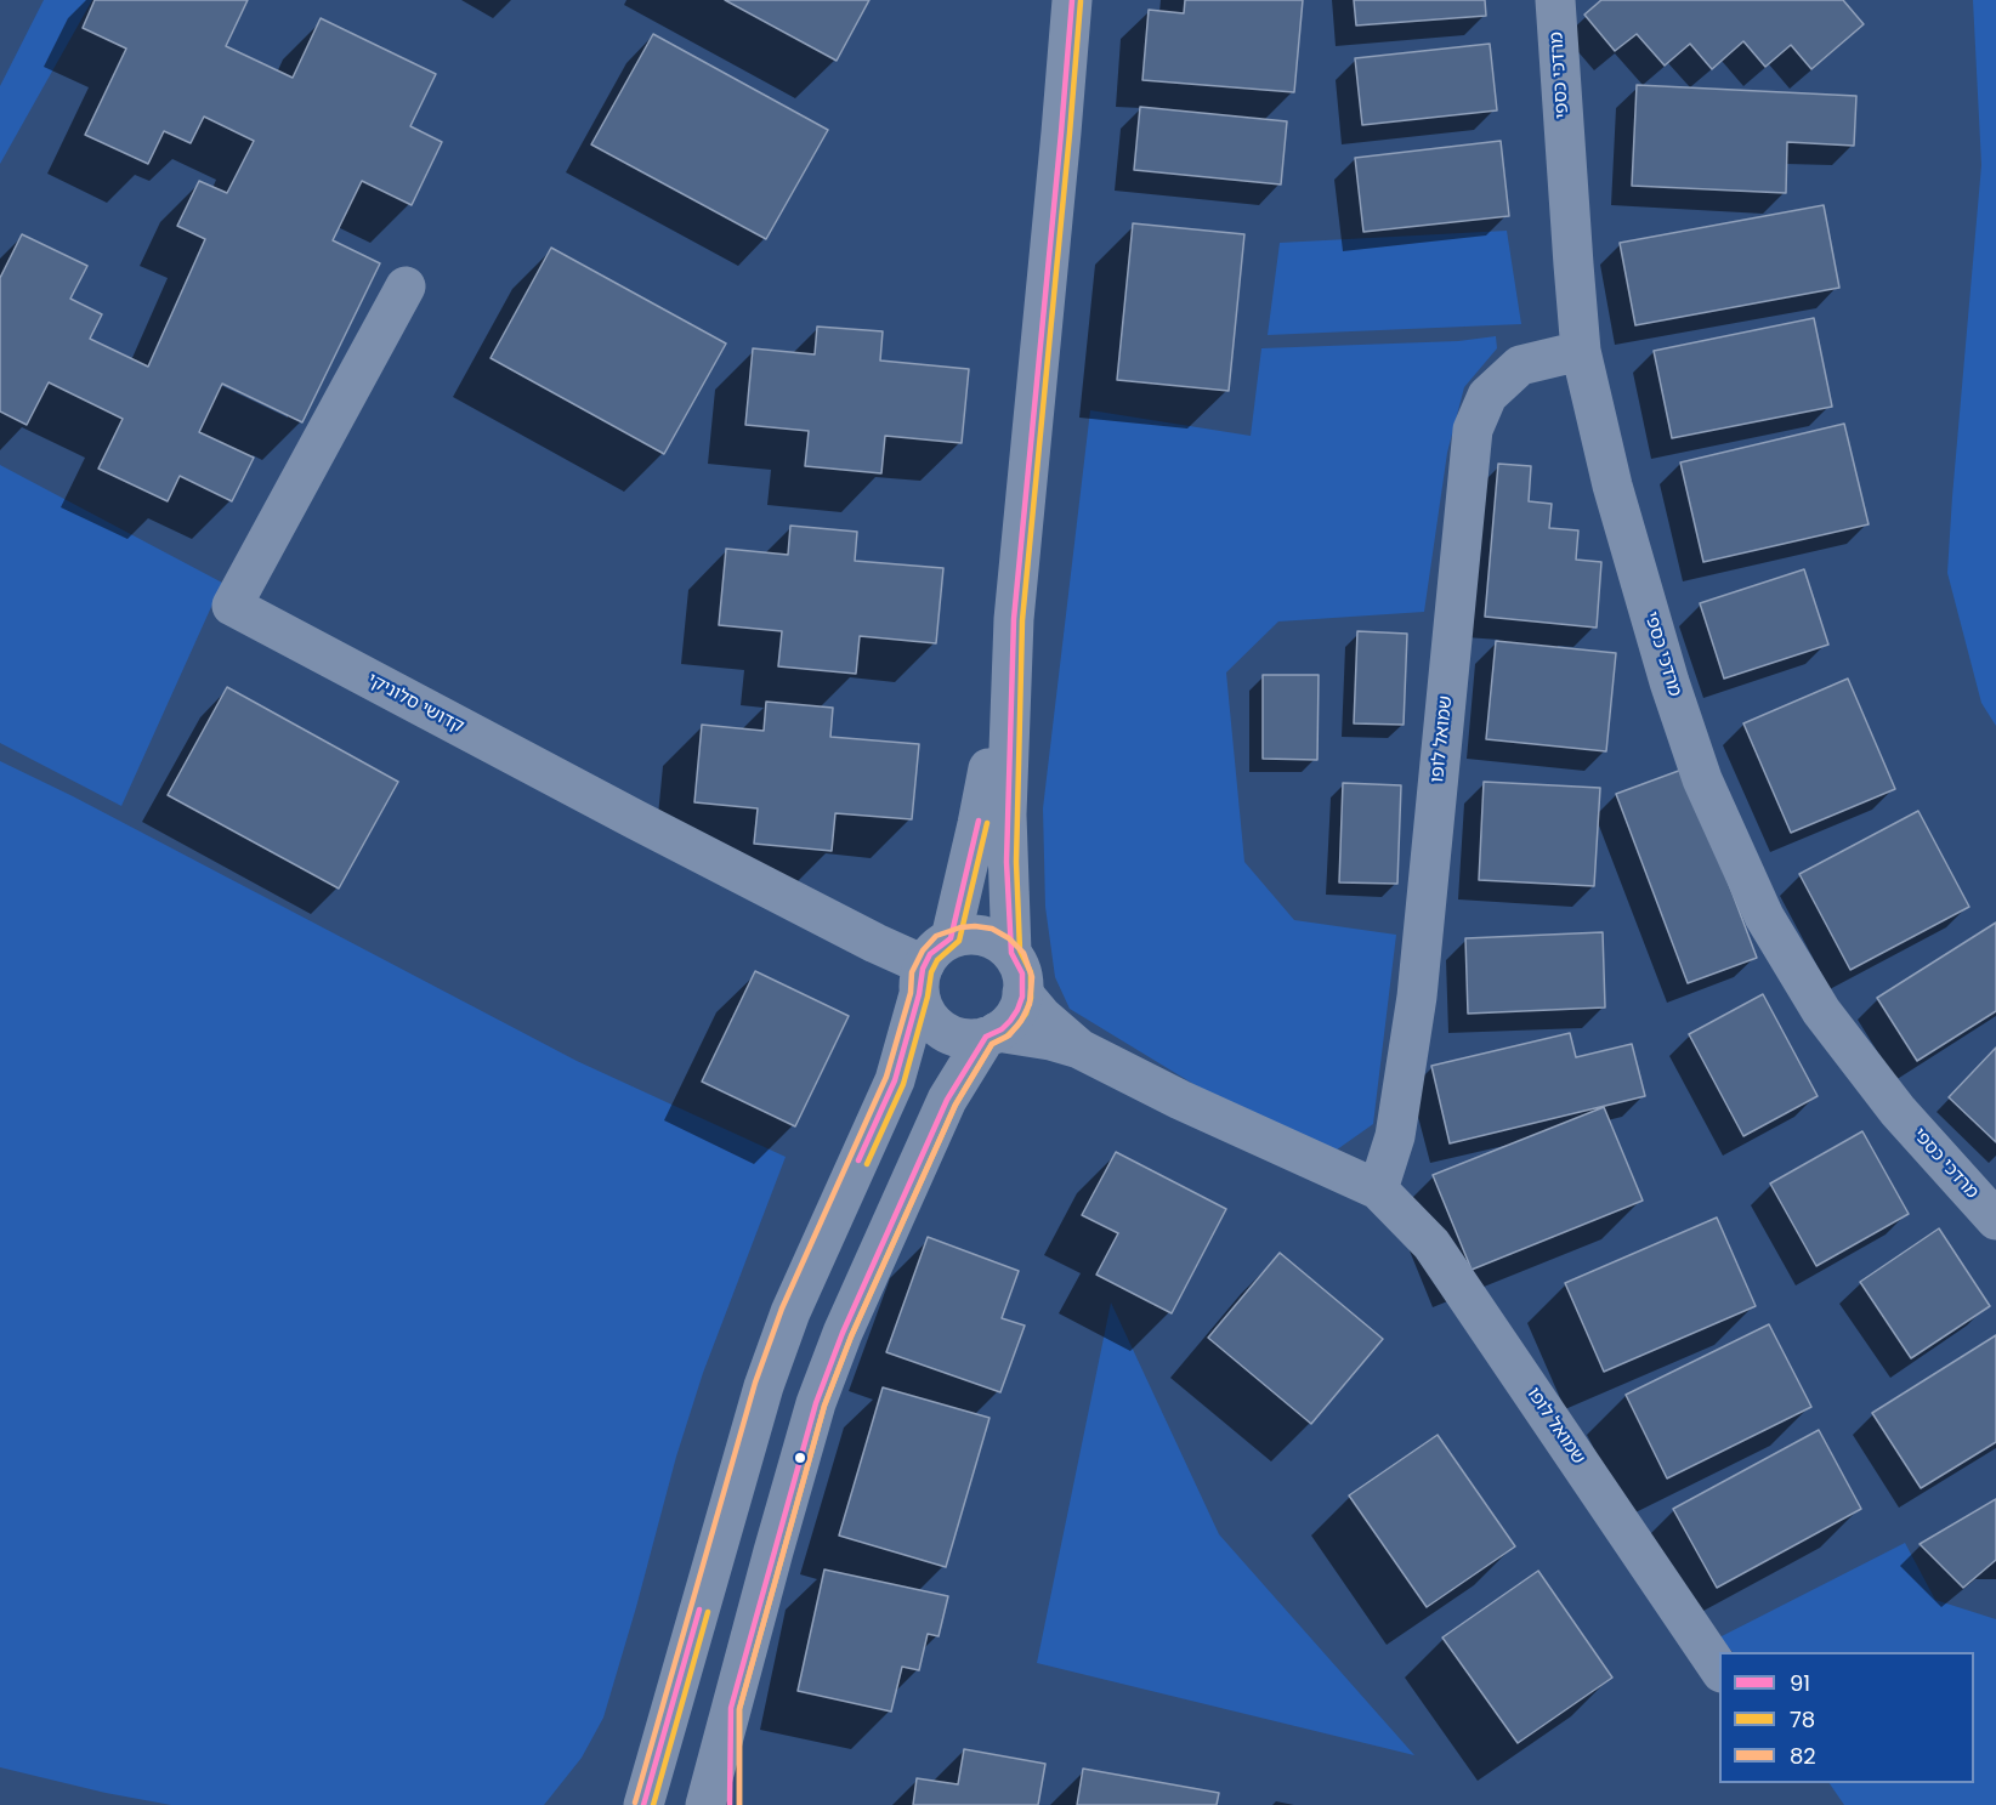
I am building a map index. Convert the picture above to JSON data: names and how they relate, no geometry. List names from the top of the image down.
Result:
{
  "streets": {
    "street": ["מרדכי כספי", "קדושי סלוניקי", "שמואל לופו"]
  },
  "crossings": [
    ["מרדכי כספי", "שמואל לופו"],
    ["קדושי סלוניקי", "שמואל לופו"]
  ],
  "lines": ["transit line 91", "transit line 78", "transit line 82"],
  "legend": ["91", "78", "82"]
}
